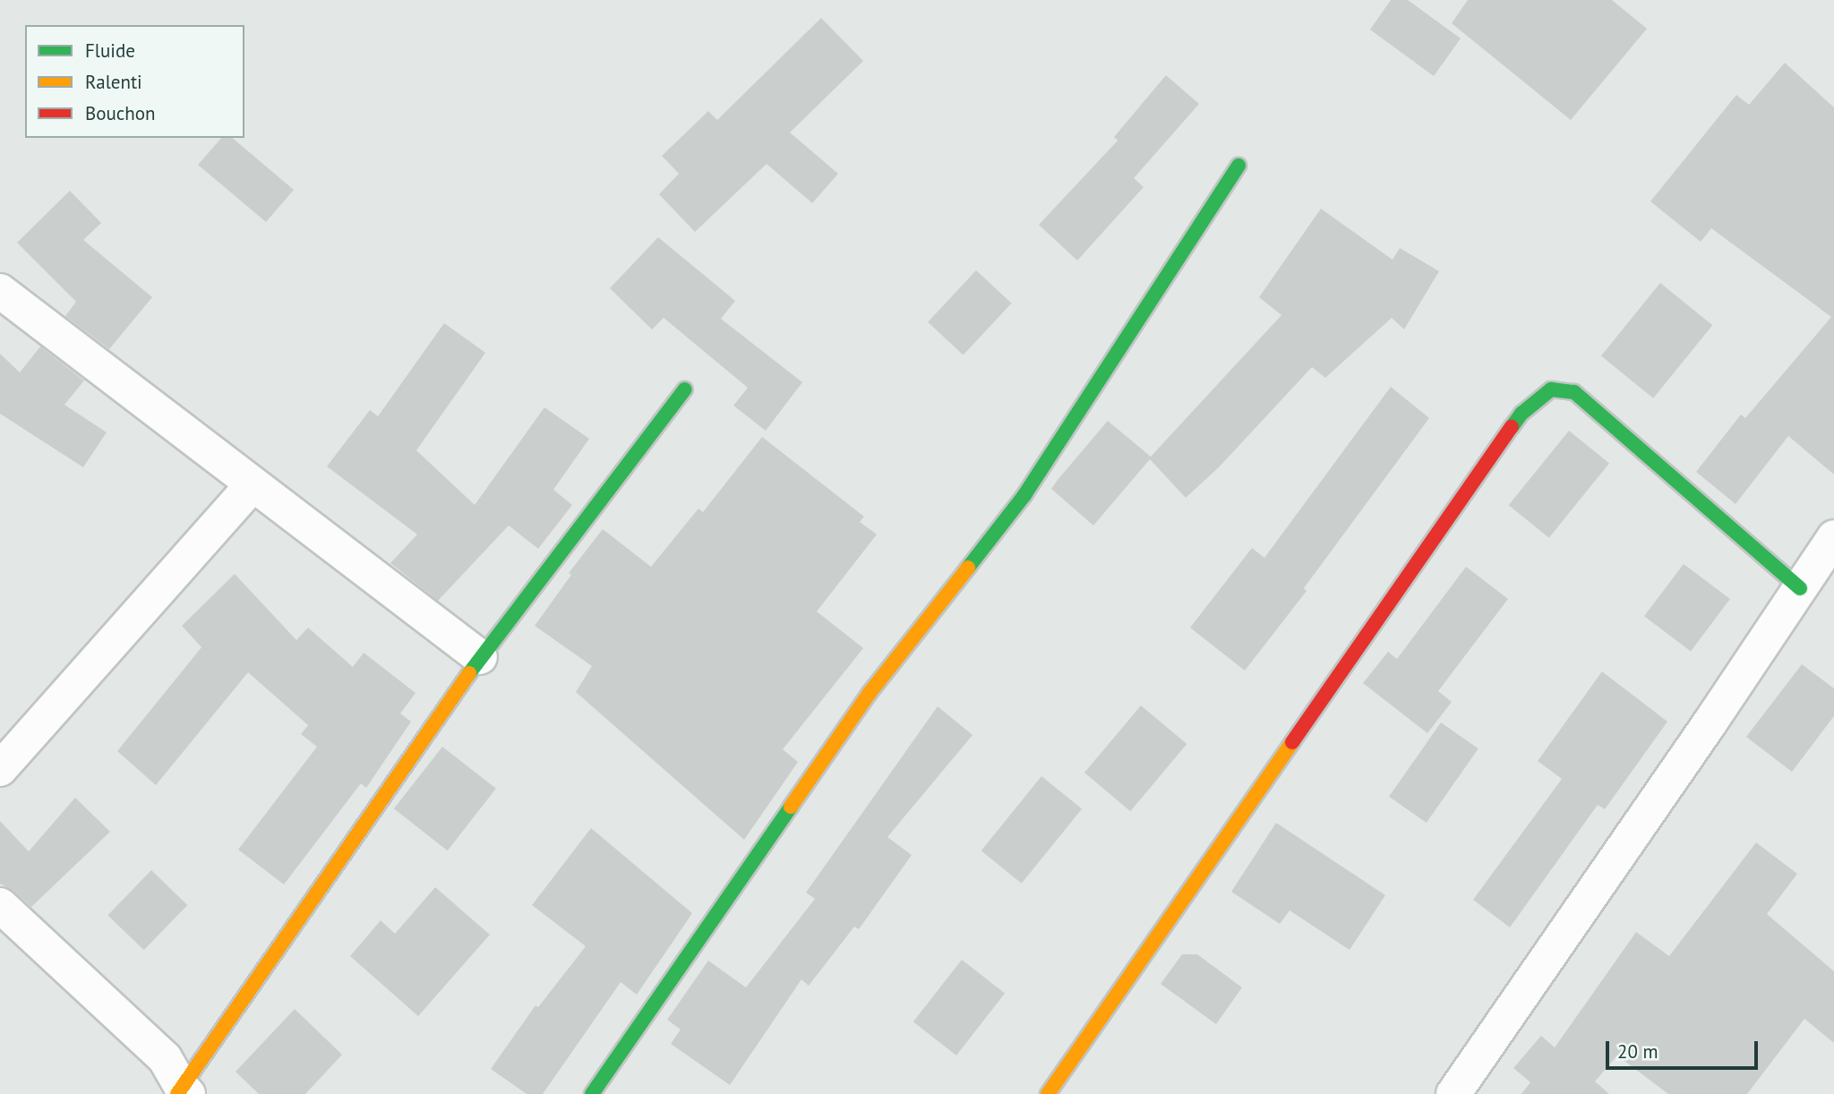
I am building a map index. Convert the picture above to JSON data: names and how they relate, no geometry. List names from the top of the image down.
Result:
{
  "legend": ["Fluide", "Ralenti", "Bouchon"],
  "scale_bar": "20 m"
}
